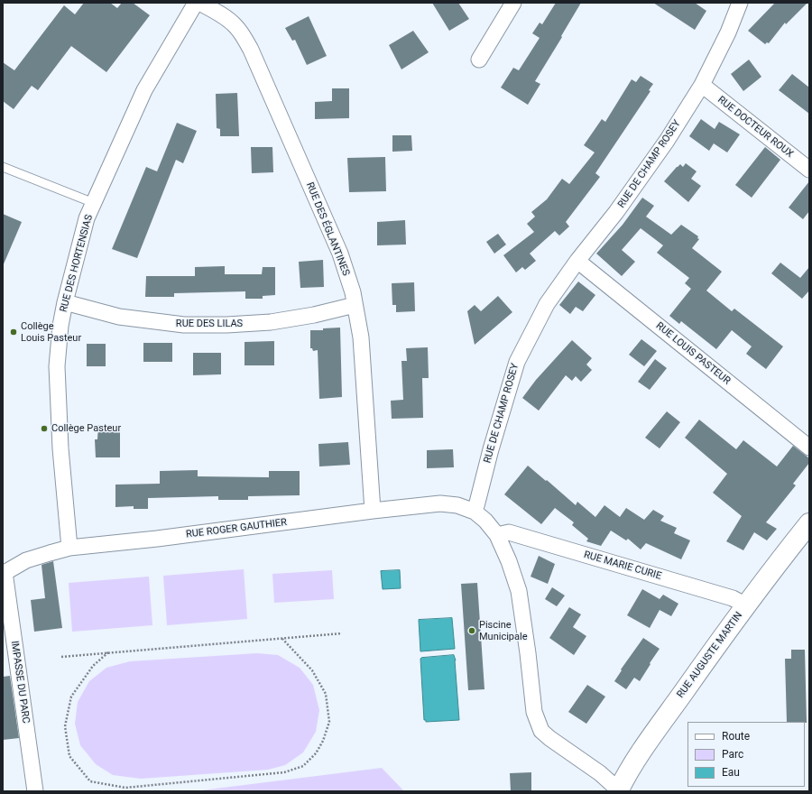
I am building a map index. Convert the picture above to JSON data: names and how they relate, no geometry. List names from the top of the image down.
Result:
{
  "streets": {
    "main road": ["RUE AUGUSTE MARTIN"],
    "street": [
      "RUE DOCTEUR ROUX",
      "RUE DE CHAMP ROSEY",
      "RUE DES ÉGLANTINES",
      "RUE DES HORTENSIAS",
      "RUE DES LILAS",
      "RUE LOUIS PASTEUR",
      "RUE ROGER GAUTHIER",
      "RUE MARIE CURIE",
      "IMPASSE DU PARC"
    ]
  },
  "crossings": [
    ["RUE DOCTEUR ROUX", "RUE DE CHAMP ROSEY"],
    ["RUE DE CHAMP ROSEY", "RUE LOUIS PASTEUR"],
    ["RUE DE CHAMP ROSEY", "RUE ROGER GAUTHIER"],
    ["RUE DES ÉGLANTINES", "RUE DES LILAS"],
    ["RUE DES ÉGLANTINES", "RUE ROGER GAUTHIER"],
    ["RUE DES HORTENSIAS", "RUE DES LILAS"],
    ["RUE DES HORTENSIAS", "RUE ROGER GAUTHIER"],
    ["RUE ROGER GAUTHIER", "IMPASSE DU PARC"],
    ["RUE MARIE CURIE", "RUE AUGUSTE MARTIN"]
  ],
  "places": ["Collège Louis Pasteur", "Collège Pasteur", "Piscine Municipale"],
  "legend": ["Route", "Parc", "Eau"]
}
